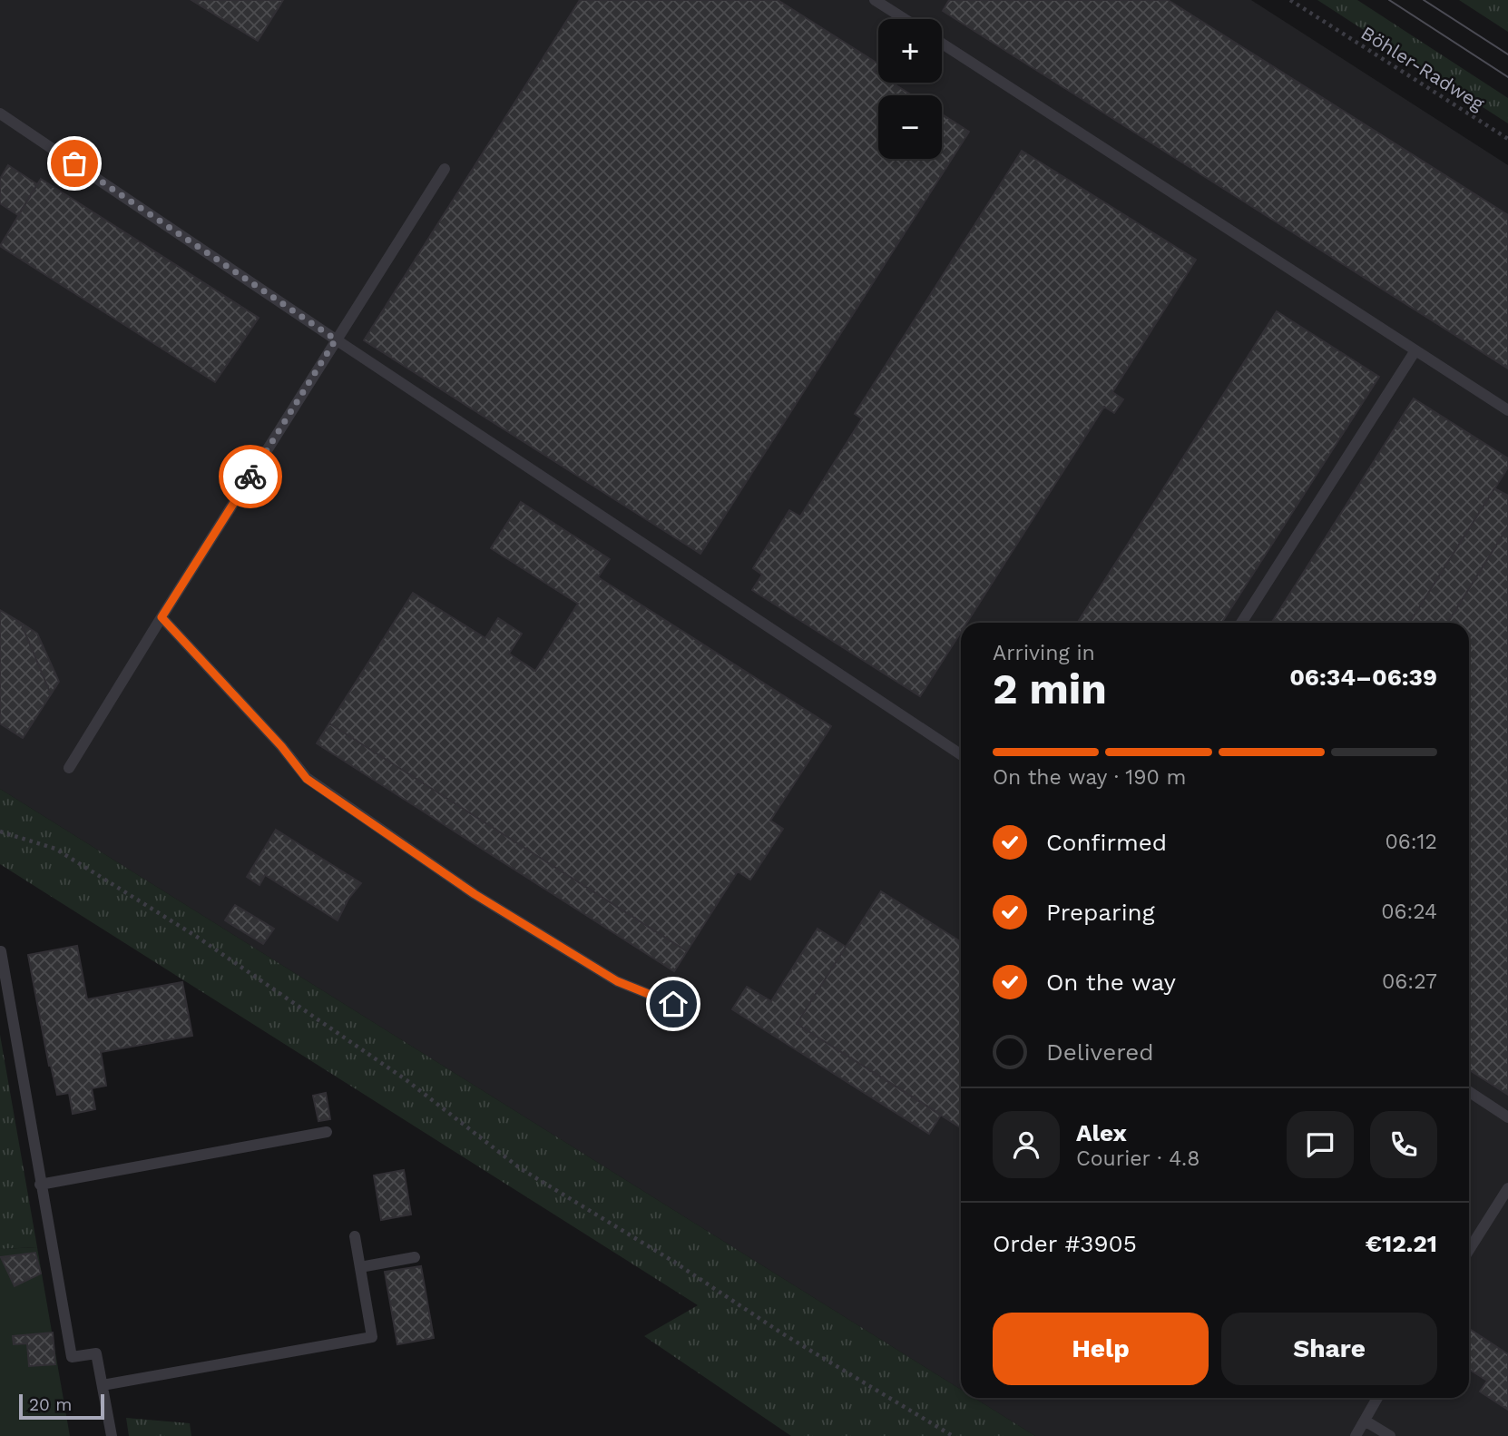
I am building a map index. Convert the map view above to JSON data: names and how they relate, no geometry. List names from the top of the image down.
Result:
{
  "streets": {
    "path": ["Böhler-Radweg"]
  },
  "scale_bar": "20 m",
  "page": {
    "map_buttons": ["+", "−"],
    "heading": ["2 min", "Arriving in", "06:34–06:39"],
    "panel": [
      "Alex",
      "Courier · 4.8",
      "Order #3905",
      "€12.21"
    ],
    "bar": "On the way · 190 m",
    "list": [
      ["Confirmed", "06:12"],
      ["Preparing", "06:24"],
      ["On the way", "06:27"],
      "Delivered"
    ],
    "buttons": ["Help", "Share"],
    "scale": "20 m"
  }
}
